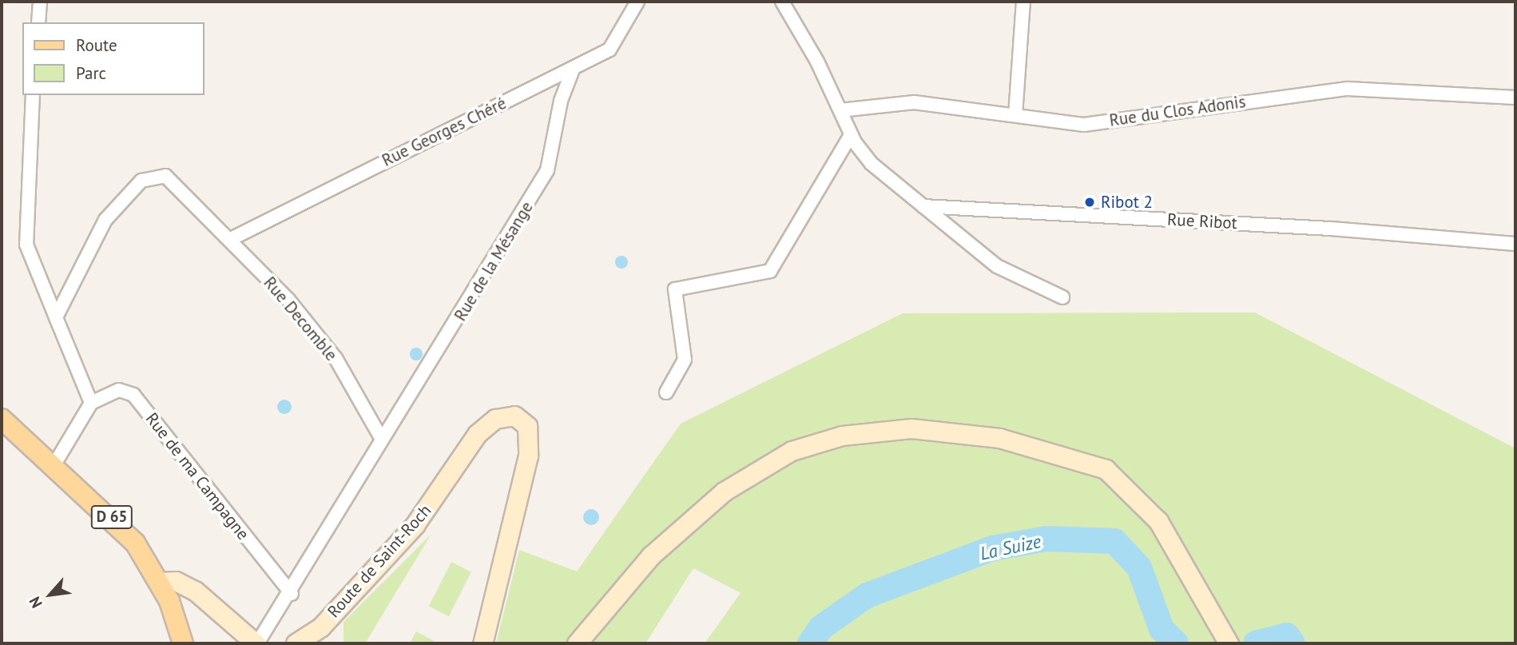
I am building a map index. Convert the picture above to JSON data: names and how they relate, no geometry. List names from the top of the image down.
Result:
{
  "streets": {
    "main road": ["D 65", "Route de Saint-Roch"],
    "street": [
      "Rue du Clos Adonis",
      "Rue Georges Chéré",
      "Rue Ribot",
      "Rue de la Mésange",
      "Rue Decomble",
      "Rue de ma Campagne"
    ]
  },
  "crossings": [
    ["Rue Georges Chéré", "Rue de la Mésange"],
    ["Rue Georges Chéré", "Rue Decomble"],
    ["Rue de la Mésange", "Rue Decomble"]
  ],
  "water": ["La Suize"],
  "places": ["Ribot 2"],
  "legend": ["Route", "Parc"],
  "north": "bottom left"
}
